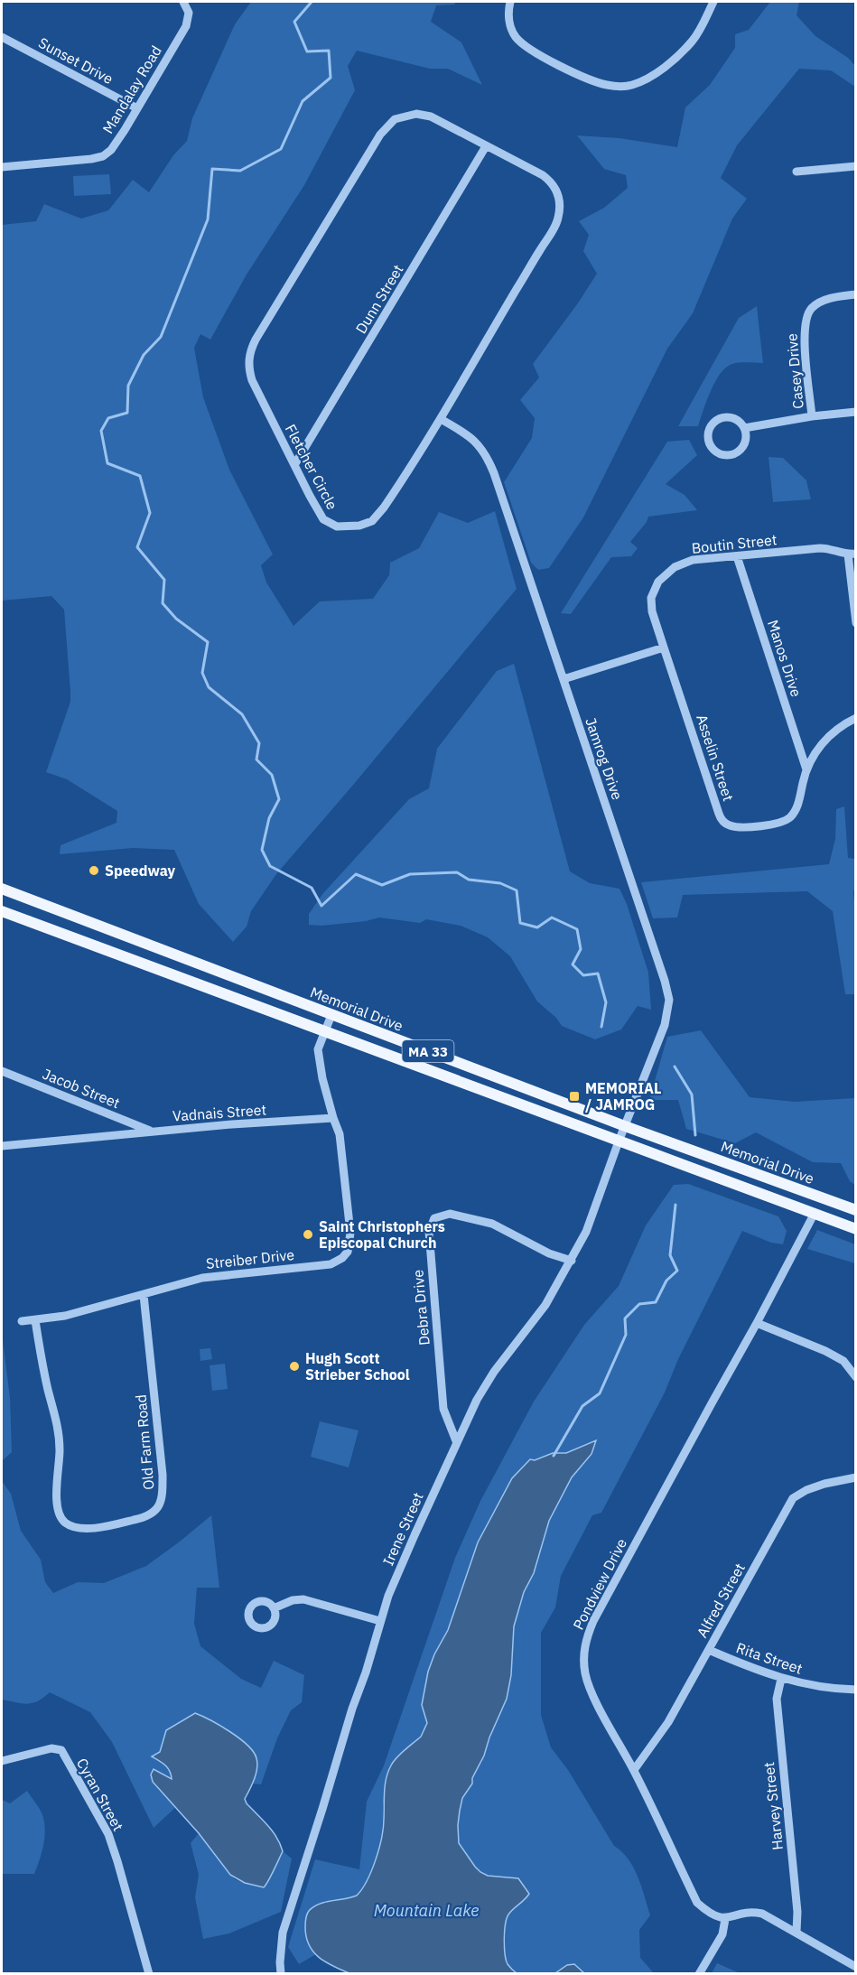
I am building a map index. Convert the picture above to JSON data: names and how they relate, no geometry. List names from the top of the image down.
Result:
{
  "streets": {
    "main road": ["Memorial Drive", "MA 33"],
    "street": [
      "Sunset Drive",
      "Mandalay Road",
      "Dunn Street",
      "Casey Drive",
      "Fletcher Circle",
      "Boutin Street",
      "Manos Drive",
      "Asselin Street",
      "Jamrog Drive",
      "Jacob Street",
      "Vadnais Street",
      "Streiber Drive",
      "Debra Drive",
      "Old Farm Road",
      "Irene Street",
      "Pondview Drive",
      "Alfred Street",
      "Rita Street",
      "Cyran Street",
      "Harvey Street"
    ]
  },
  "crossings": [
    ["Sunset Drive", "Mandalay Road"],
    ["Dunn Street", "Fletcher Circle"],
    ["Fletcher Circle", "Jamrog Drive"],
    ["Boutin Street", "Manos Drive"],
    ["Boutin Street", "Asselin Street"],
    ["Manos Drive", "Asselin Street"],
    ["Jamrog Drive", "Memorial Drive"],
    ["Jamrog Drive", "Irene Street"],
    ["Memorial Drive", "Irene Street"],
    ["MA 33", "Irene Street"],
    ["MA 33", "Pondview Drive"],
    ["Jacob Street", "Vadnais Street"],
    ["Vadnais Street", "Streiber Drive"],
    ["Streiber Drive", "Old Farm Road"],
    ["Debra Drive", "Irene Street"],
    ["Pondview Drive", "Alfred Street"],
    ["Alfred Street", "Rita Street"],
    ["Rita Street", "Harvey Street"]
  ],
  "water": ["Mountain Lake"],
  "places": {
    "other": ["Speedway", "Saint Christophers Episcopal Church", "Hugh Scott Strieber School"],
    "transit": ["MEMORIAL / JAMROG"]
  }
}
